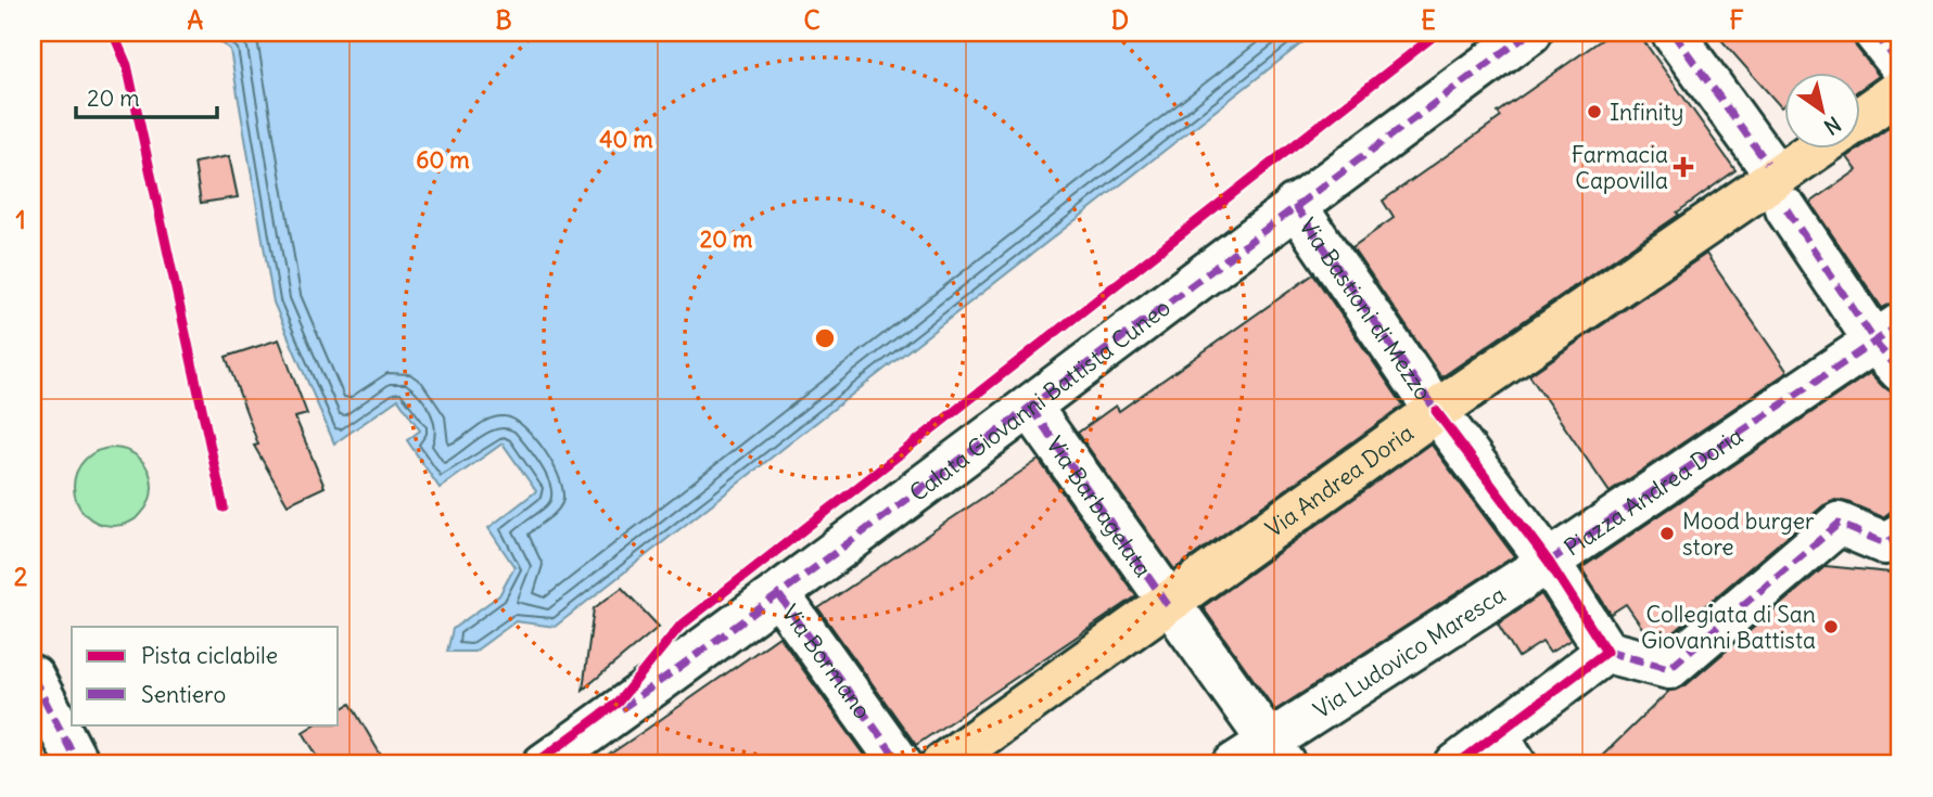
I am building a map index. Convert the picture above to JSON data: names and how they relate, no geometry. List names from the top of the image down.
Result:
{
  "streets": {
    "main road": ["Via Andrea Doria"],
    "street": [
      "Via Bastioni di Mezzo",
      "Calata Giovanni Battista Cuneo",
      "Piazza Andrea Doria",
      "Via Barbagelata",
      "Via Ludovico Maresca",
      "Via Bormano"
    ]
  },
  "crossings": [
    ["Via Bastioni di Mezzo", "Calata Giovanni Battista Cuneo"],
    ["Via Bastioni di Mezzo", "Via Andrea Doria"],
    ["Via Bastioni di Mezzo", "Piazza Andrea Doria"],
    ["Calata Giovanni Battista Cuneo", "Via Barbagelata"],
    ["Calata Giovanni Battista Cuneo", "Via Bormano"],
    ["Via Andrea Doria", "Piazza Andrea Doria"],
    ["Via Andrea Doria", "Via Barbagelata"],
    ["Piazza Andrea Doria", "Via Ludovico Maresca"],
    ["Via Barbagelata", "Via Ludovico Maresca"]
  ],
  "places": {
    "other": ["Infinity", "Mood burger store", "Collegiata di San Giovanni Battista"],
    "health": ["Farmacia Capovilla"]
  },
  "legend": ["Pista ciclabile", "Sentiero"],
  "scale_bar": "20 m",
  "north": "bottom right",
  "grid": {
    "columns": [
      "A",
      "B",
      "C",
      "D",
      "E",
      "F"
    ],
    "rows": ["1", "2"]
  },
  "rings": ["40 m", "60 m", "20 m"]
}
